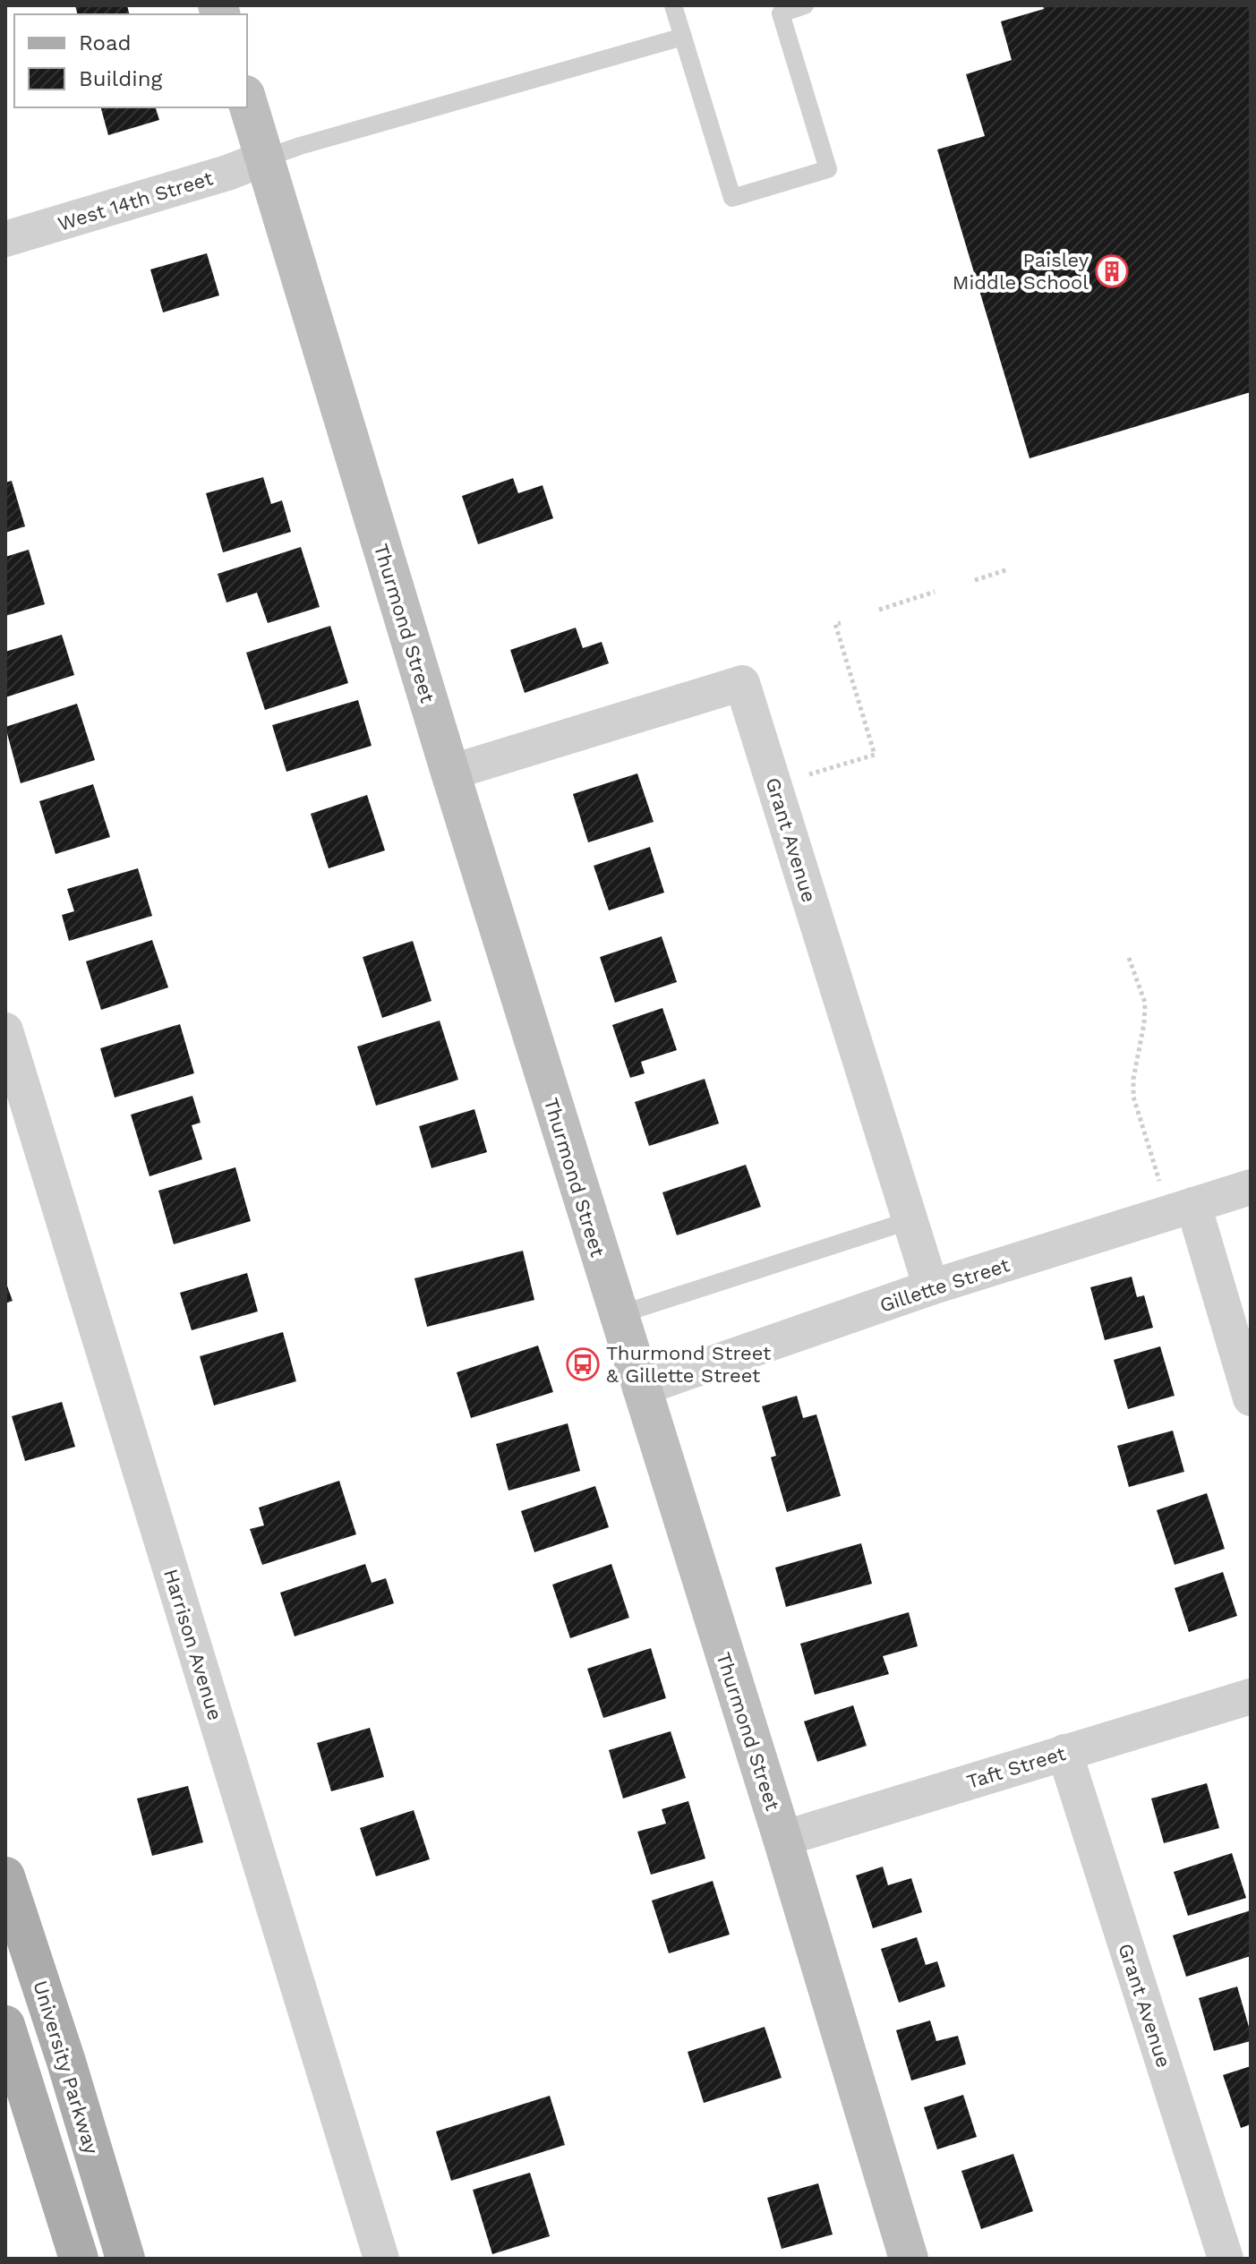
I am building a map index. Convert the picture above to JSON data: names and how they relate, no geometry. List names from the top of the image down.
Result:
{
  "streets": {
    "main road": ["University Parkway"],
    "street": [
      "West 14th Street",
      "Thurmond Street",
      "Grant Avenue",
      "Gillette Street",
      "Harrison Avenue",
      "Taft Street"
    ]
  },
  "crossings": [
    ["West 14th Street", "Thurmond Street"],
    ["Thurmond Street", "Grant Avenue"],
    ["Thurmond Street", "Gillette Street"],
    ["Thurmond Street", "Taft Street"],
    ["Grant Avenue", "Gillette Street"],
    ["Grant Avenue", "Taft Street"]
  ],
  "places": {
    "building": ["Paisley Middle School"],
    "bus stop": ["Thurmond Street & Gillette Street"]
  },
  "legend": ["Road", "Building"]
}
